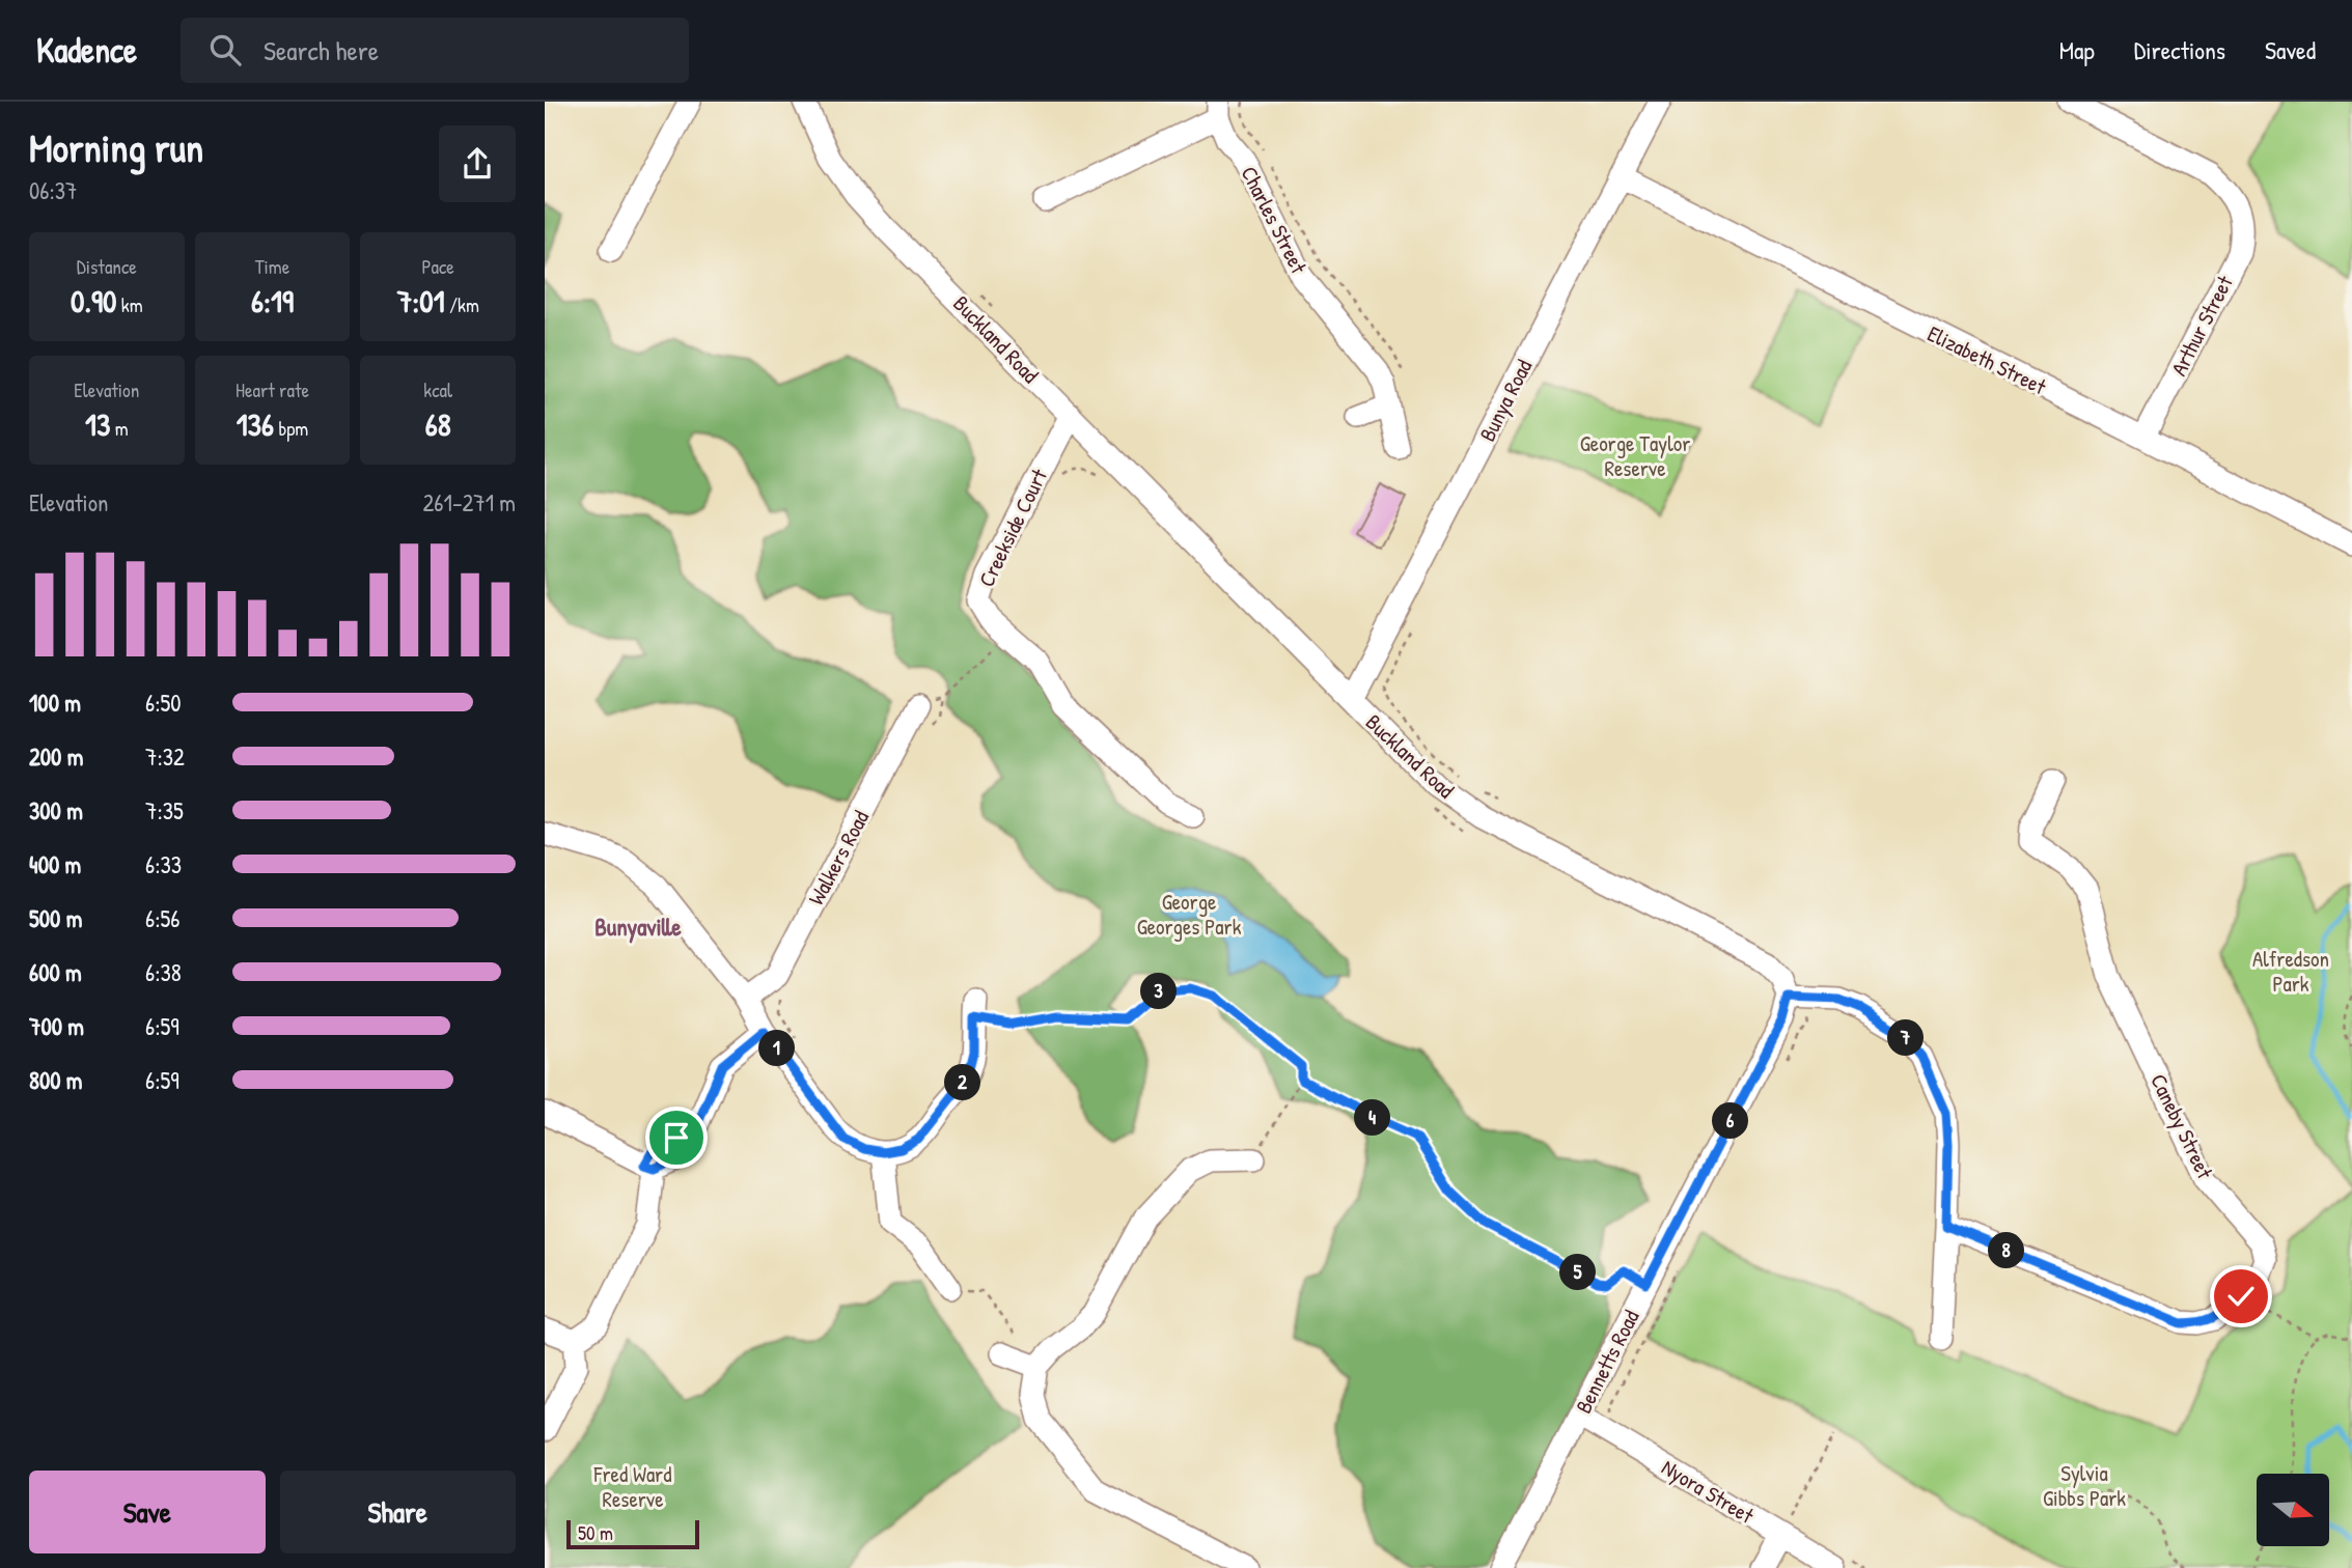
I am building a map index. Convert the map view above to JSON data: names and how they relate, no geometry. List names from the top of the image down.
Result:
{
  "streets": {
    "street": [
      "Charles Street",
      "Arthur Street",
      "Buckland Road",
      "Elizabeth Street",
      "Bunya Road",
      "Creekside Court",
      "Walkers Road",
      "Caneby Street",
      "Bennetts Road",
      "Nyora Street"
    ]
  },
  "crossings": [
    ["Arthur Street", "Elizabeth Street"],
    ["Buckland Road", "Bunya Road"],
    ["Buckland Road", "Creekside Court"],
    ["Buckland Road", "Bennetts Road"],
    ["Elizabeth Street", "Bunya Road"],
    ["Bennetts Road", "Nyora Street"]
  ],
  "districts": ["Bunyaville"],
  "parks": [
    "George Taylor Reserve",
    "George Georges Park",
    "Alfredson Park",
    "Sylvia Gibbs Park",
    "Fred Ward Reserve"
  ],
  "scale_bar": "50 m",
  "north": "right",
  "page": {
    "header": "Kadence",
    "search": "Search here",
    "nav": ["Map", "Directions", "Saved"],
    "heading": ["Morning run", "06:37"],
    "stats": [
      ["Distance", "0.90 km"],
      ["Time", "6:19"],
      ["Pace", "7:01 /km"],
      ["Elevation", "13 m"],
      ["Heart rate", "136 bpm"],
      ["kcal", "68"]
    ],
    "chart": ["Elevation", "261–271 m"],
    "list": [
      {
        "name": "100 m",
        "note": "6:50"
      },
      {
        "name": "200 m",
        "note": "7:32"
      },
      {
        "name": "300 m",
        "note": "7:35"
      },
      {
        "name": "400 m",
        "note": "6:33"
      },
      {
        "name": "500 m",
        "note": "6:56"
      },
      {
        "name": "600 m",
        "note": "6:38"
      },
      {
        "name": "700 m",
        "note": "6:59"
      },
      {
        "name": "800 m",
        "note": "6:59"
      }
    ],
    "pins": [
      "3",
      "7",
      "1",
      "2",
      "4",
      "6",
      "8",
      "5"
    ],
    "buttons": ["Save", "Share"],
    "scale": "50 m"
  }
}
